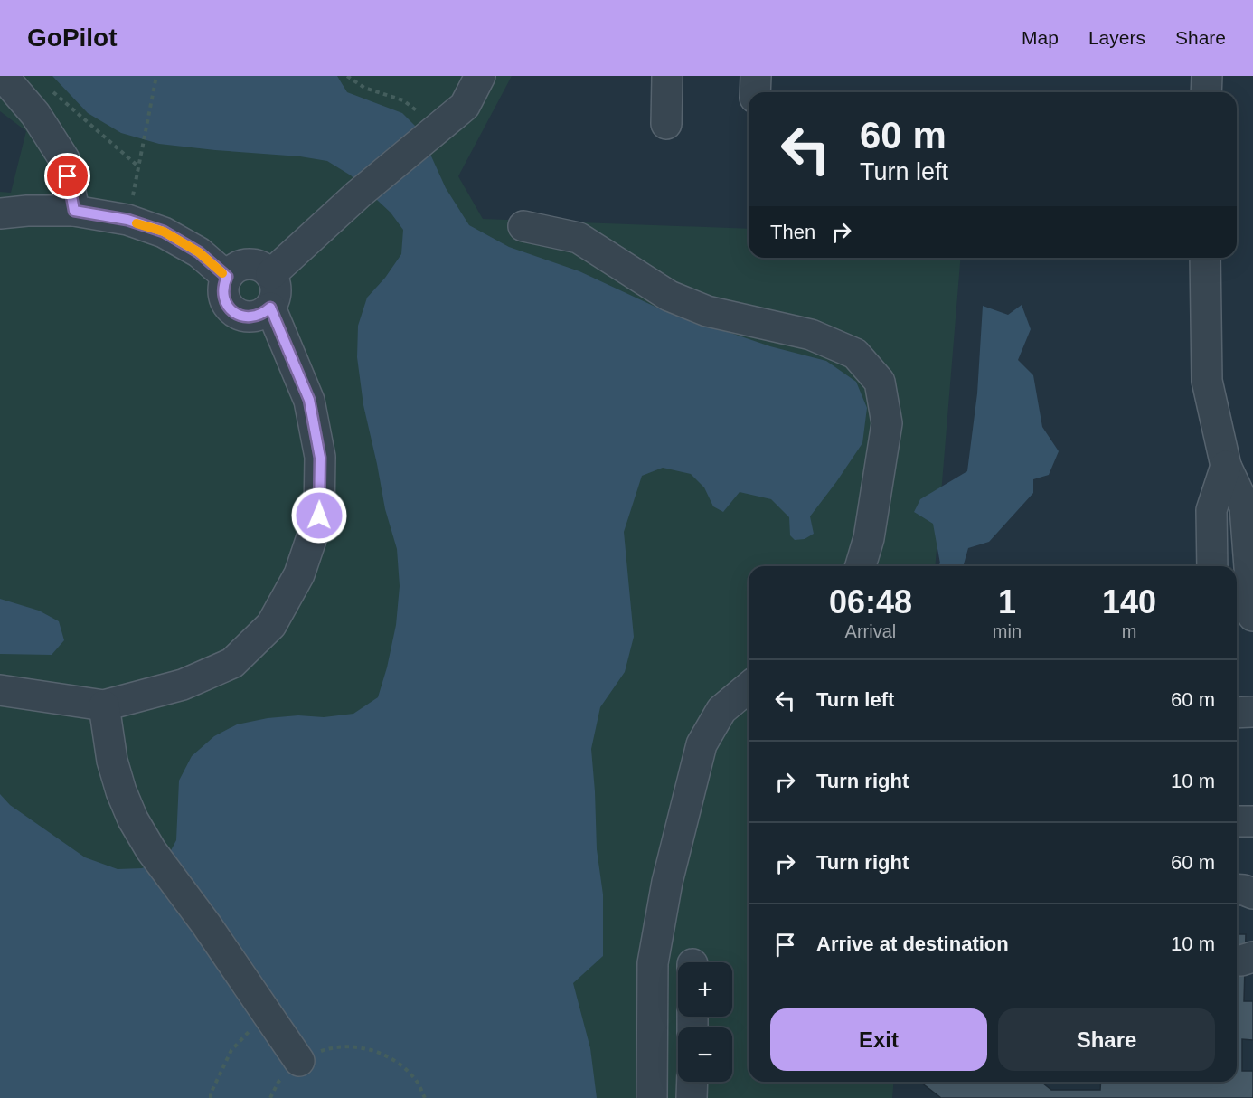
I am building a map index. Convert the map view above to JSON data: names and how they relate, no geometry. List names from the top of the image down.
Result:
{
  "page": {
    "header": "GoPilot",
    "nav": ["Map", "Layers", "Share"],
    "turn": ["60 m", "Turn left"],
    "then": "Then",
    "eta": [
      "06:48",
      "Arrival",
      "1",
      "min",
      "140",
      "m"
    ],
    "list": [
      {
        "name": "Turn left",
        "value": "60 m"
      },
      {
        "name": "Turn right",
        "value": "10 m"
      },
      {
        "name": "Turn right",
        "value": "60 m"
      },
      {
        "name": "Arrive at destination",
        "value": "10 m"
      }
    ],
    "map_buttons": ["+", "−"],
    "buttons": ["Exit", "Share"]
  }
}
